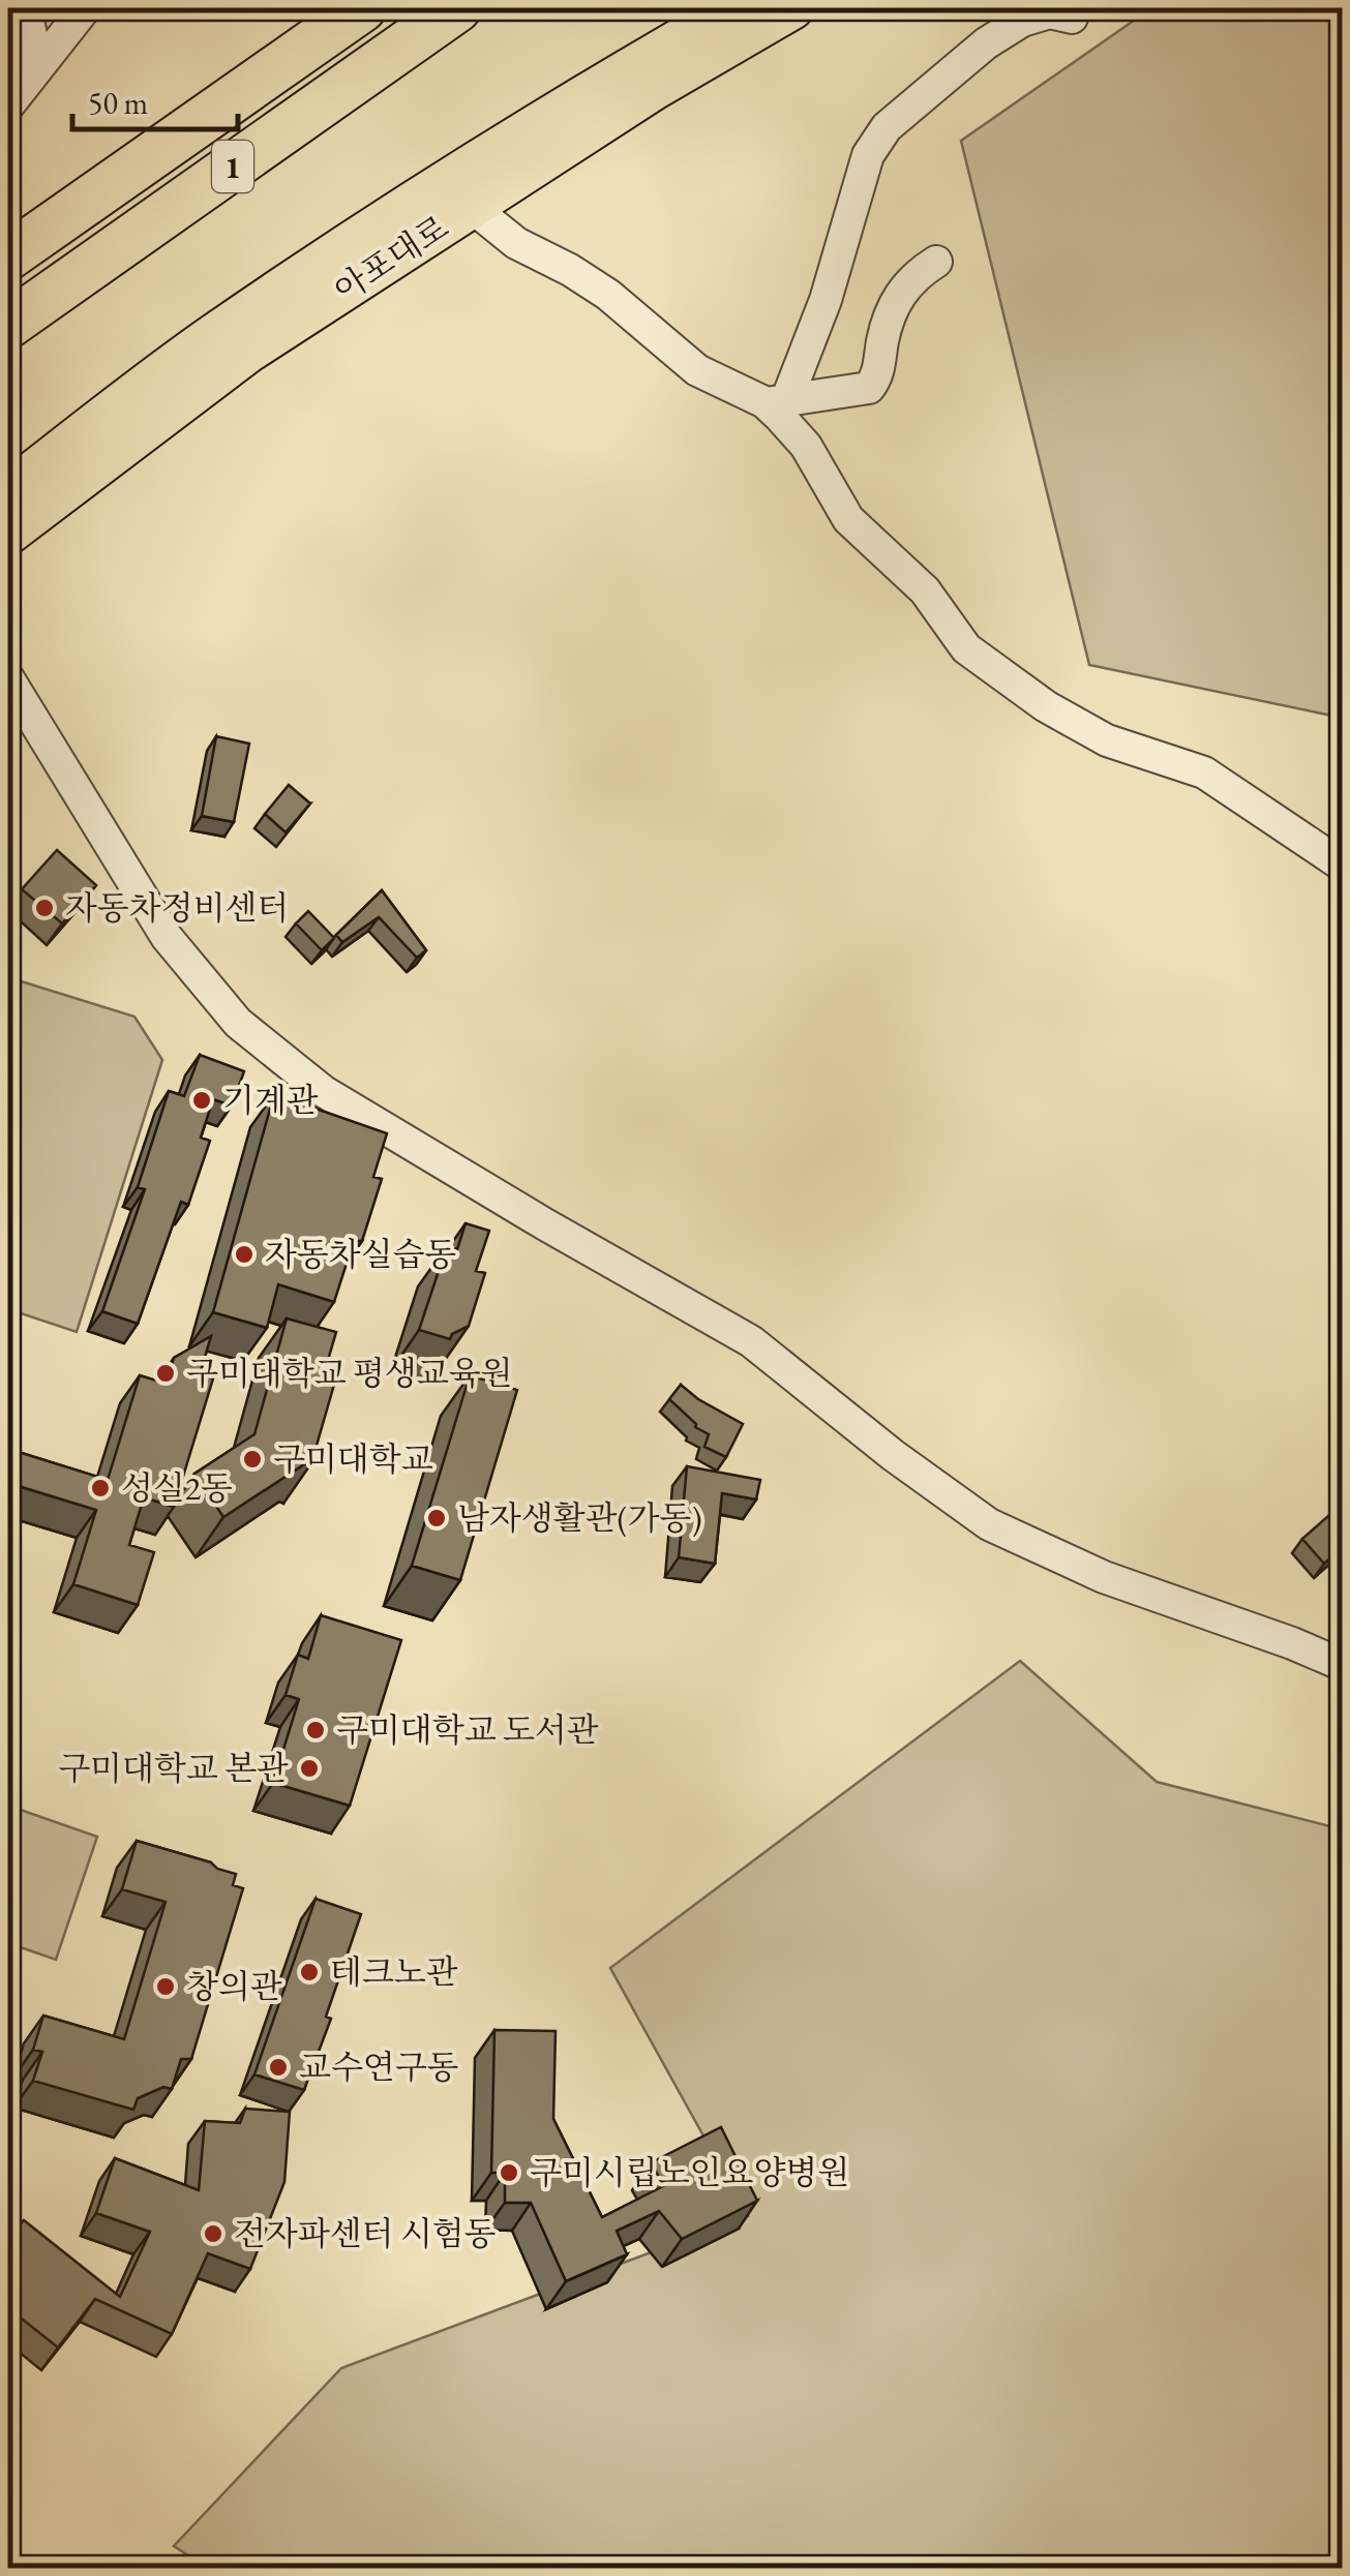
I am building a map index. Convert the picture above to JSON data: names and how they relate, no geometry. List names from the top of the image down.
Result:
{
  "streets": {
    "highway": ["1"],
    "main road": ["아포대로"]
  },
  "places": [
    "자동차정비센터",
    "기계관",
    "자동차실습동",
    "구미대학교 평생교육원",
    "구미대학교",
    "성실2동",
    "남자생활관(가동)",
    "구미대학교 도서관",
    "구미대학교 본관",
    "테크노관",
    "창의관",
    "교수연구동",
    "구미시립노인요양병원",
    "전자파센터 시험동"
  ],
  "scale_bar": "50 m"
}
